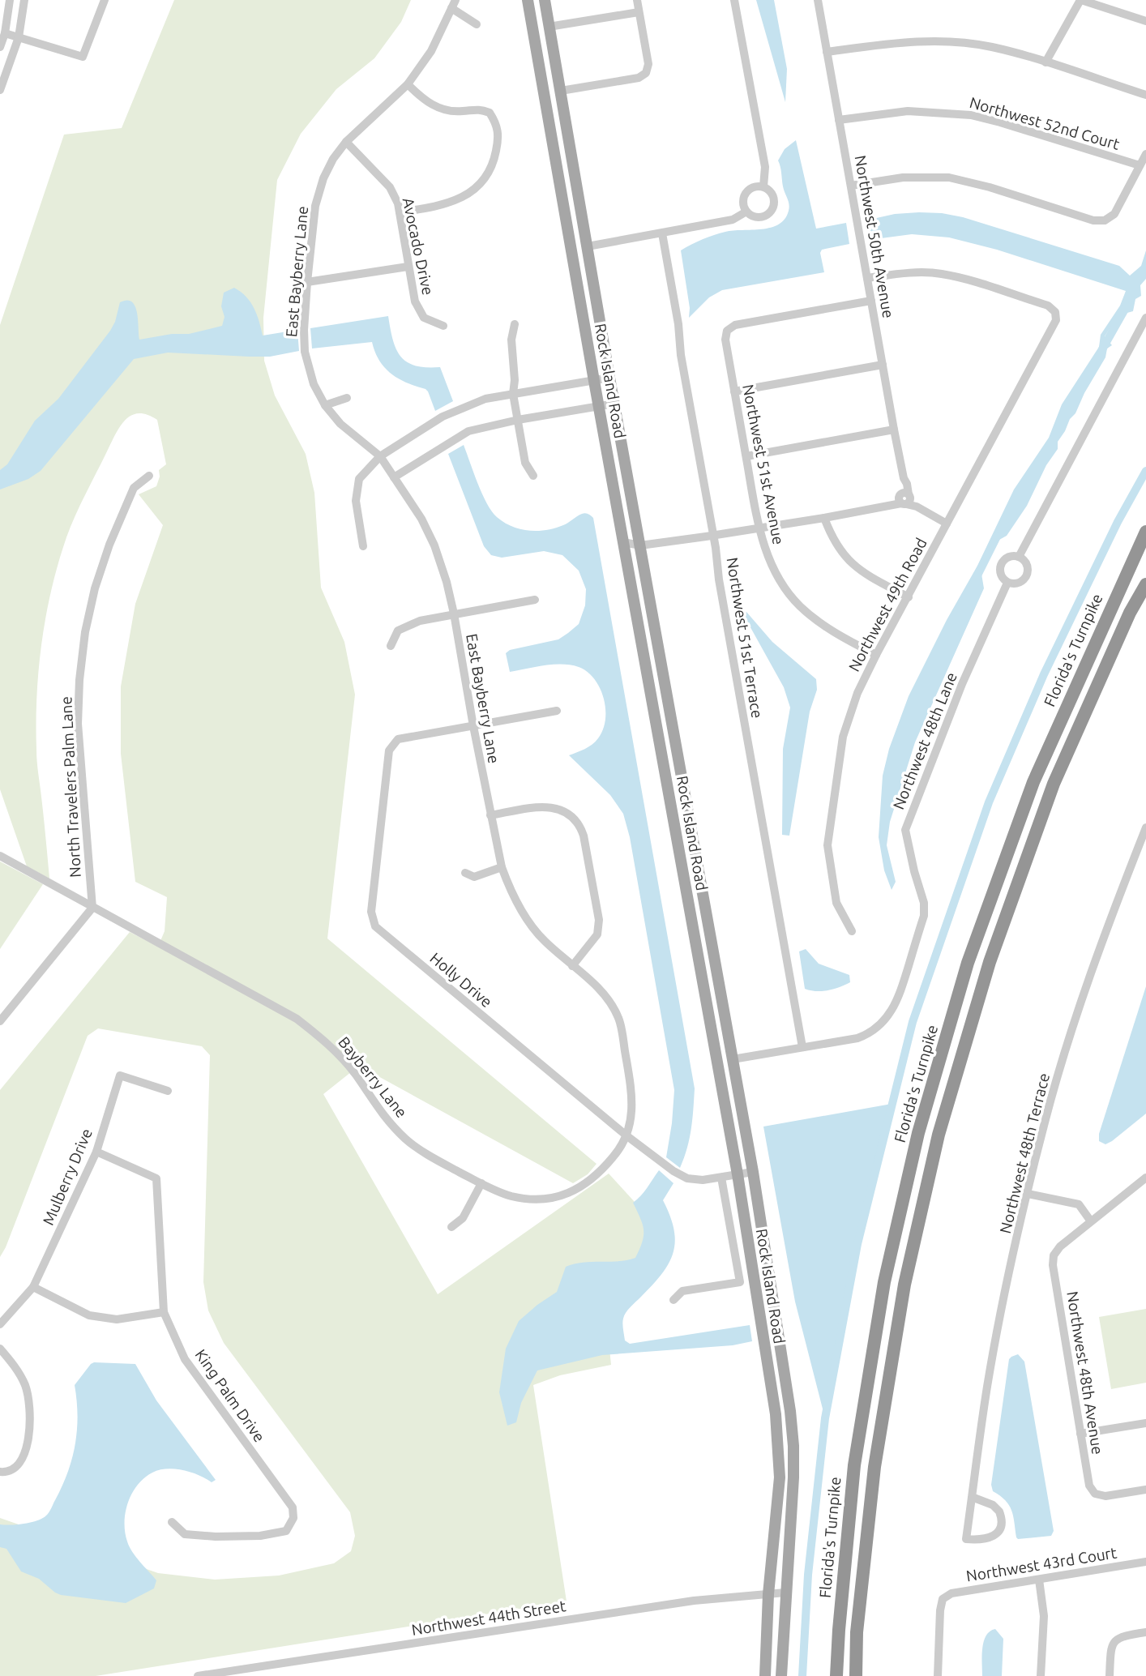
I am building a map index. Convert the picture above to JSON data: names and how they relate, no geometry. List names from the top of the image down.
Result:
{
  "streets": {
    "highway": ["Florida's Turnpike"],
    "main road": ["Rock Island Road"],
    "street": [
      "Northwest 52nd Court",
      "Northwest 50th Avenue",
      "Avocado Drive",
      "East Bayberry Lane",
      "Northwest 51st Avenue",
      "Northwest 49th Road",
      "Northwest 51st Terrace",
      "Northwest 48th Lane",
      "North Travelers Palm Lane",
      "Holly Drive",
      "Bayberry Lane",
      "Northwest 48th Terrace",
      "Mulberry Drive",
      "Northwest 48th Avenue",
      "King Palm Drive",
      "Northwest 43rd Court",
      "Northwest 44th Street"
    ]
  },
  "crossings": [
    ["Northwest 52nd Court", "Northwest 50th Avenue"],
    ["Northwest 50th Avenue", "Northwest 51st Avenue"],
    ["Northwest 50th Avenue", "Northwest 49th Road"],
    ["Avocado Drive", "East Bayberry Lane"],
    ["East Bayberry Lane", "Holly Drive"],
    ["East Bayberry Lane", "Bayberry Lane"],
    ["Rock Island Road", "Northwest 48th Lane"],
    ["Rock Island Road", "Holly Drive"],
    ["Rock Island Road", "Northwest 44th Street"],
    ["Northwest 51st Avenue", "Northwest 49th Road"],
    ["Northwest 51st Terrace", "Northwest 48th Lane"],
    ["North Travelers Palm Lane", "Bayberry Lane"],
    ["Holly Drive", "Bayberry Lane"],
    ["Mulberry Drive", "King Palm Drive"]
  ]
}
